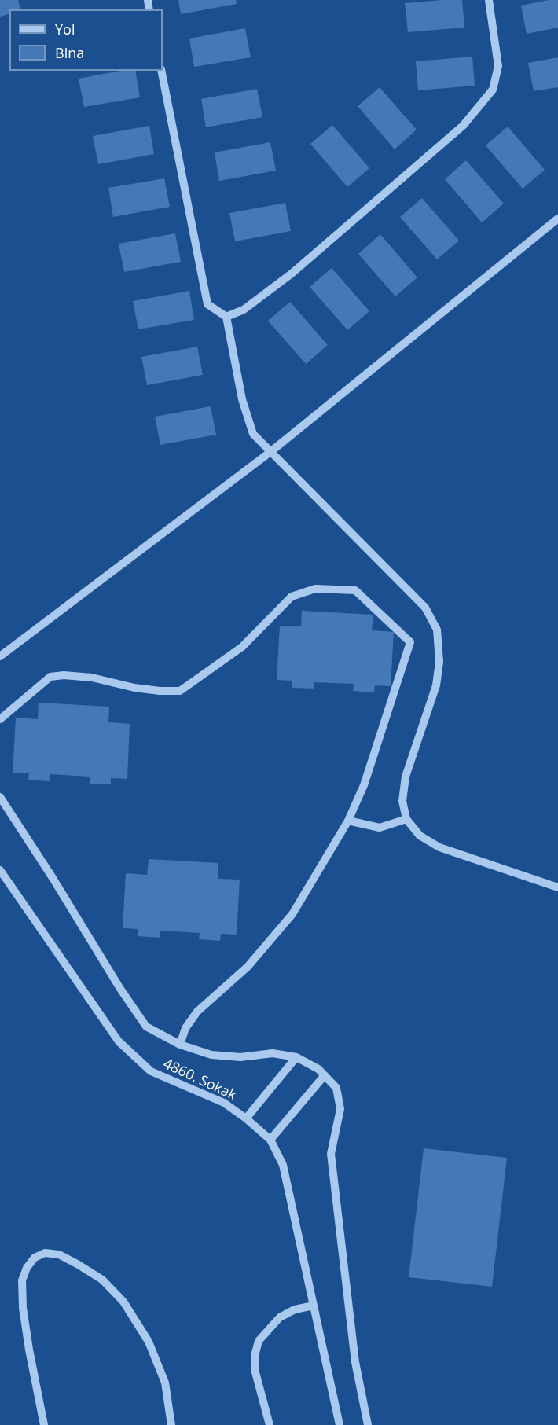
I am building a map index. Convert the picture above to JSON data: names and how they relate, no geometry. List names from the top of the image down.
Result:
{
  "streets": {
    "street": ["4860. Sokak"]
  },
  "legend": ["Yol", "Bina"]
}
